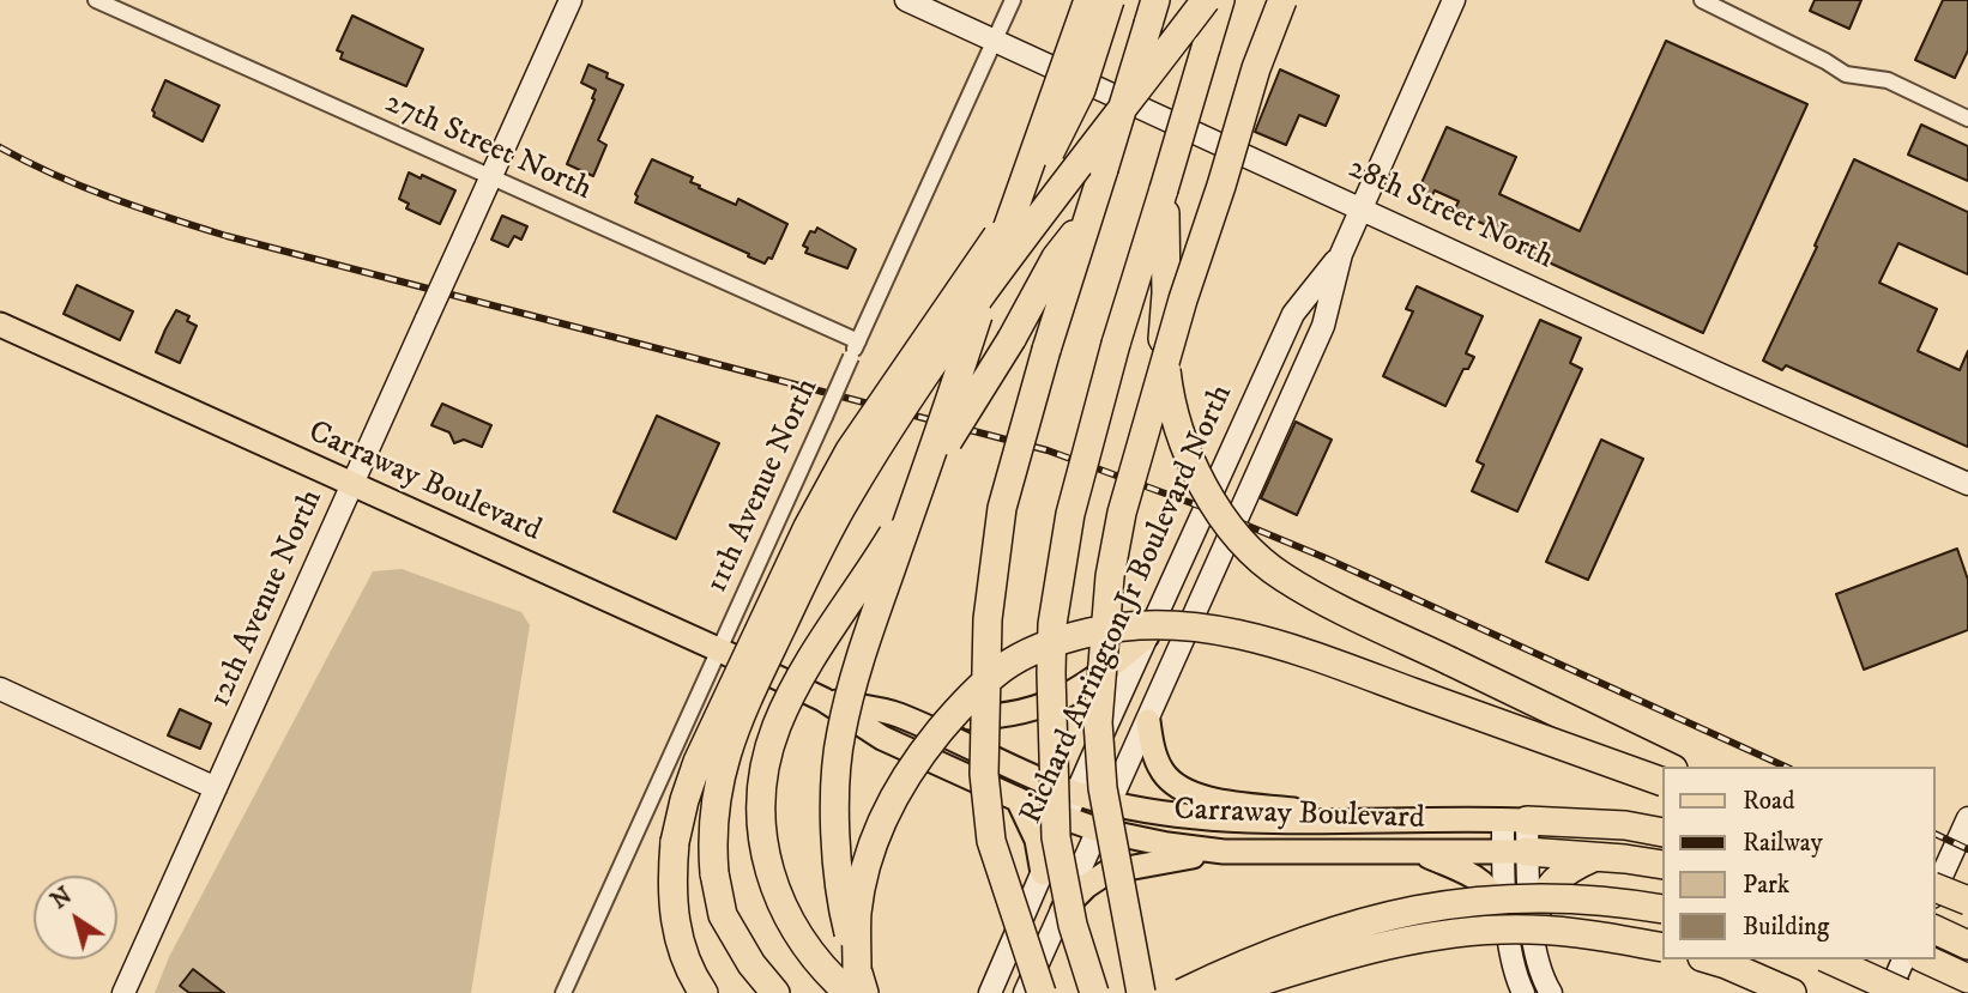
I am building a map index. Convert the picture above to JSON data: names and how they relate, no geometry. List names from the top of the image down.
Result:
{
  "streets": {
    "main road": ["Carraway Boulevard"],
    "street": [
      "27th Street North",
      "28th Street North",
      "11th Avenue North",
      "12th Avenue North",
      "Richard Arrington Jr Boulevard North"
    ]
  },
  "crossings": [
    ["27th Street North", "11th Avenue North"],
    ["27th Street North", "12th Avenue North"],
    ["28th Street North", "11th Avenue North"],
    ["28th Street North", "Richard Arrington Jr Boulevard North"],
    ["Carraway Boulevard", "11th Avenue North"],
    ["Carraway Boulevard", "12th Avenue North"],
    ["Carraway Boulevard", "Richard Arrington Jr Boulevard North"]
  ],
  "legend": [
    "Road",
    "Railway",
    "Park",
    "Building"
  ],
  "north": "top left"
}
